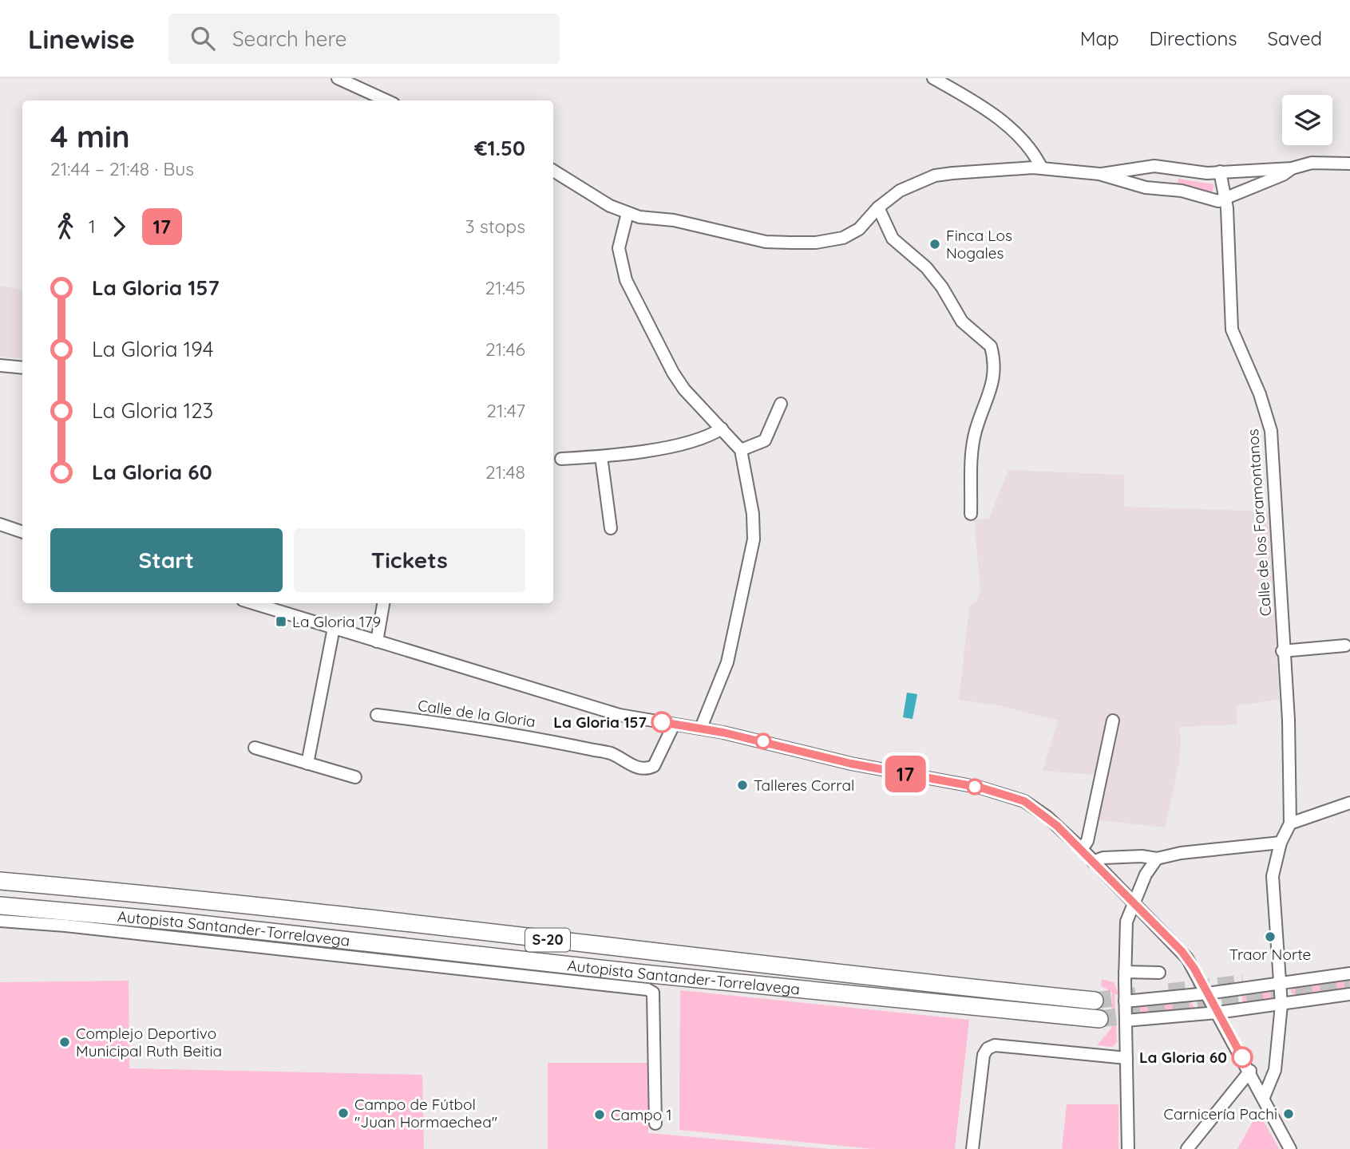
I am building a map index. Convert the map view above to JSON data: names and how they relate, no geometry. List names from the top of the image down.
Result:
{
  "streets": {
    "highway": ["Autopista Santander-Torrelavega", "S-20"],
    "street": ["Calle de los Foramontanos", "Calle de la Gloria"]
  },
  "crossings": [
    ["Calle de los Foramontanos", "Calle de la Gloria"]
  ],
  "places": {
    "other": [
      "Finca Los Nogales",
      "La Gloria 157",
      "Talleres Corral",
      "Traor Norte",
      "Complejo Deportivo Municipal Ruth Beitia",
      "La Gloria 60",
      "Campo de Fútbol \"Juan Hormaechea\"",
      "Carnicería Pachi",
      "Campo 1"
    ],
    "transit": ["La Gloria 179"]
  },
  "lines": ["bus line 17"],
  "page": {
    "header": "Linewise",
    "search": "Search here",
    "nav": ["Map", "Directions", "Saved"],
    "on_map": "17",
    "heading": ["4 min", "21:44 – 21:48 · Bus", "€1.50"],
    "legs": ["1", "17", "3 stops"],
    "list": [
      {
        "name": "La Gloria 157",
        "value": "21:45"
      },
      {
        "name": "La Gloria 194",
        "value": "21:46"
      },
      {
        "name": "La Gloria 123",
        "value": "21:47"
      },
      {
        "name": "La Gloria 60",
        "value": "21:48"
      }
    ],
    "buttons": ["Start", "Tickets"]
  }
}
